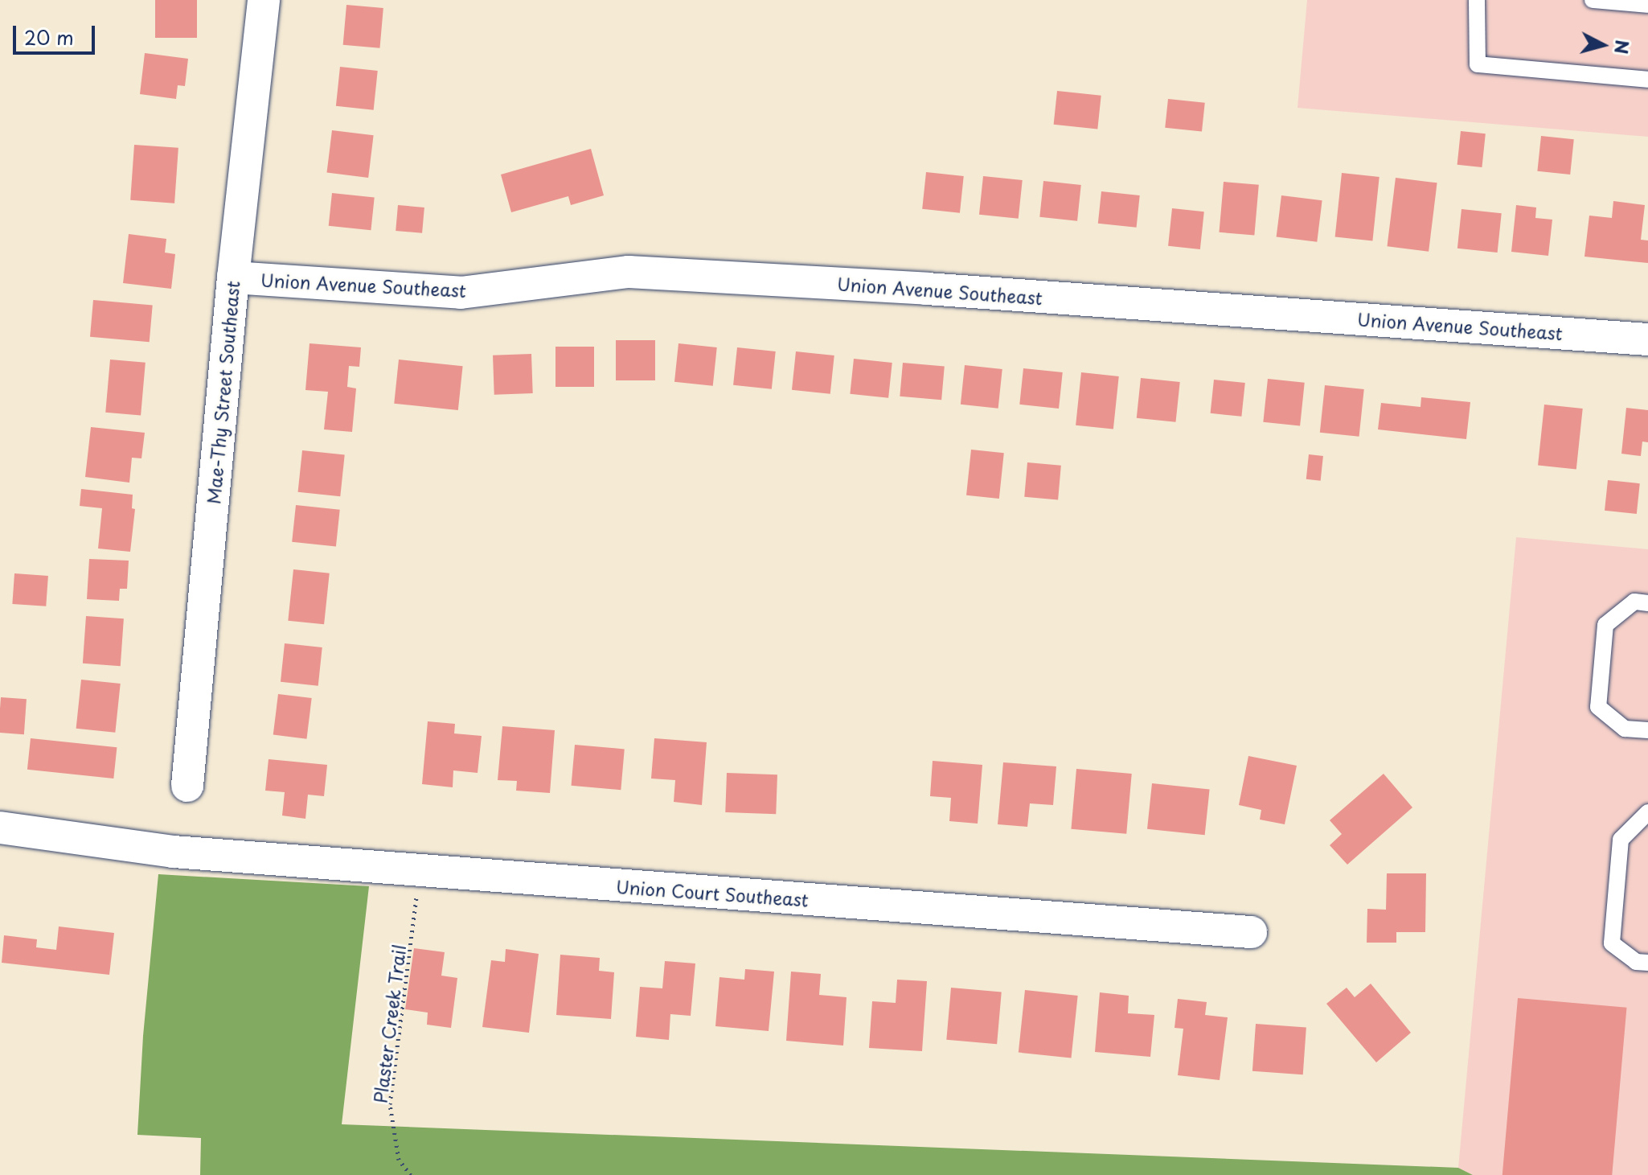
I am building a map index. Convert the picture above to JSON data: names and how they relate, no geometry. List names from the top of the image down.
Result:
{
  "streets": {
    "street": ["Union Avenue Southeast", "Mae-Thy Street Southeast", "Union Court Southeast"],
    "path": ["Plaster Creek Trail"]
  },
  "crossings": [
    ["Union Avenue Southeast", "Mae-Thy Street Southeast"],
    ["Union Court Southeast", "Plaster Creek Trail"]
  ],
  "scale_bar": "20 m",
  "north": "right"
}
